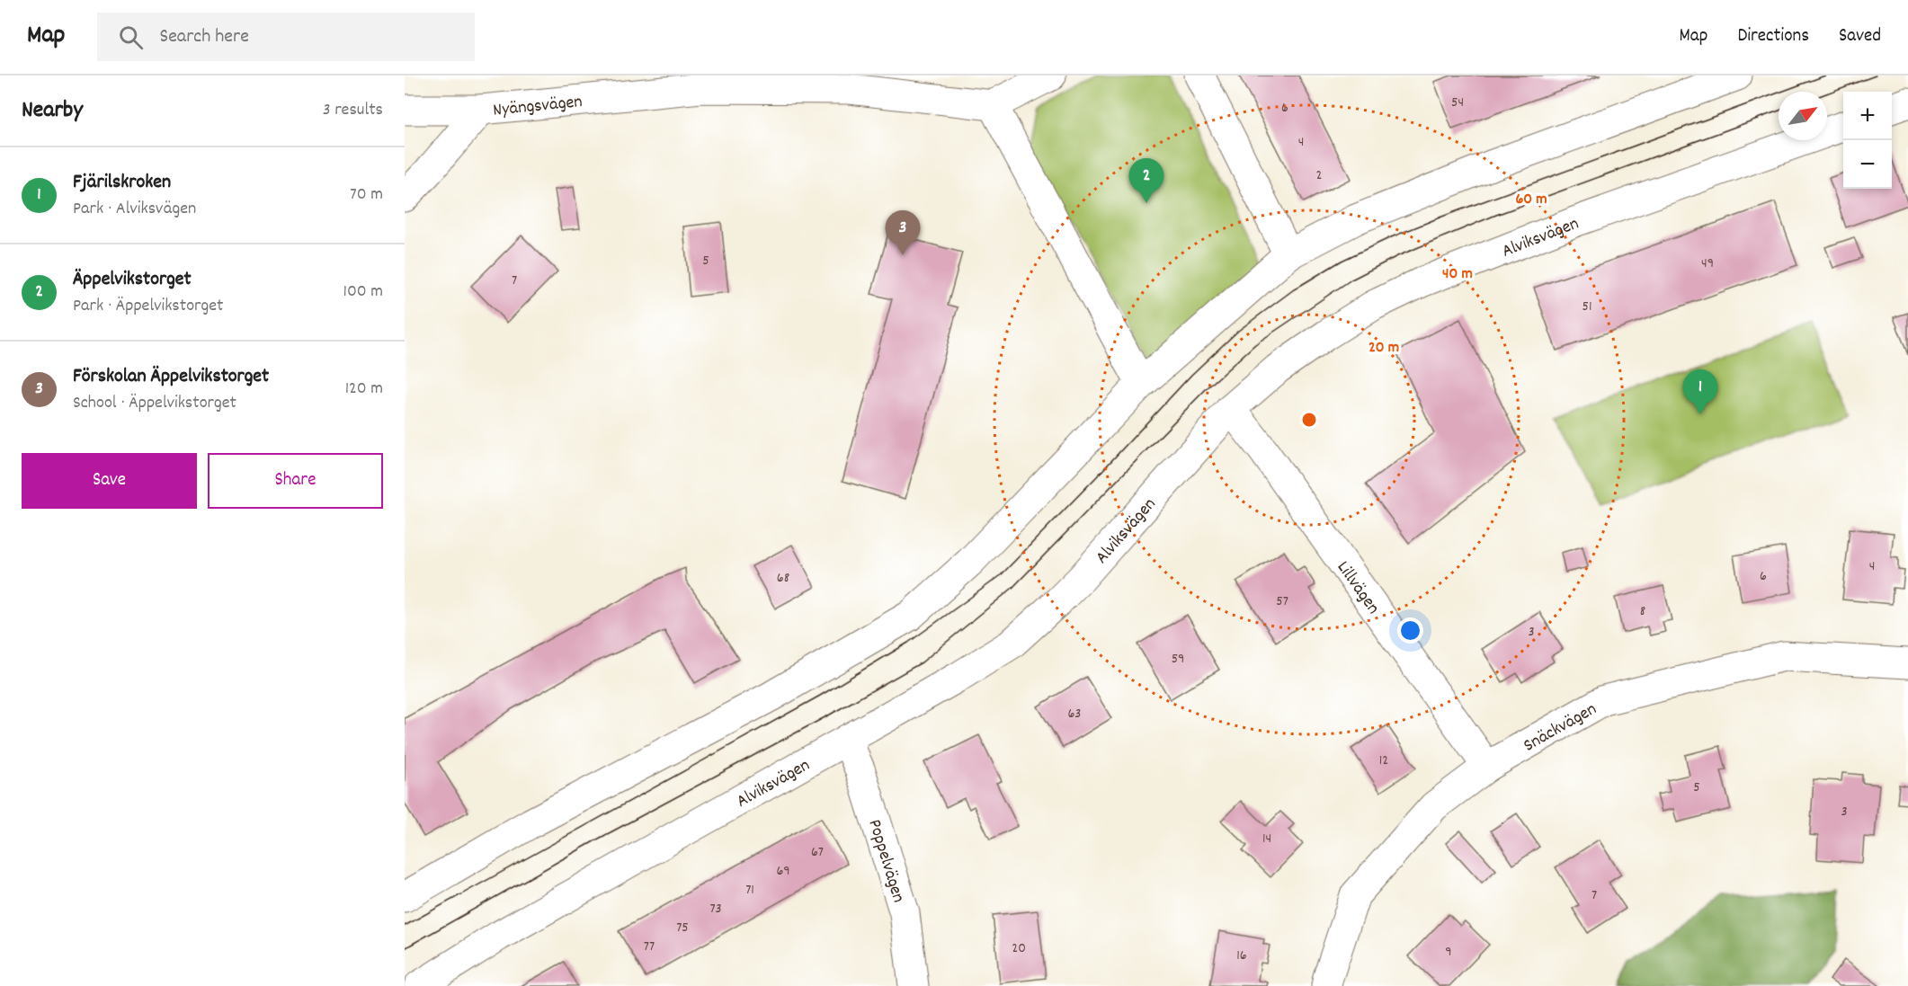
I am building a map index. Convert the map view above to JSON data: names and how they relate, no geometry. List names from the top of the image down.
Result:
{
  "streets": {
    "street": [
      "Nyängsvägen",
      "Alviksvägen",
      "Lillvägen",
      "Snäckvägen",
      "Poppelvägen"
    ]
  },
  "crossings": [
    ["Alviksvägen", "Lillvägen"],
    ["Alviksvägen", "Poppelvägen"],
    ["Lillvägen", "Snäckvägen"]
  ],
  "house_numbers": [
    "54",
    "6",
    "4",
    "2",
    "5",
    "49",
    "7",
    "51",
    "4",
    "6",
    "68",
    "57",
    "8",
    "3",
    "59",
    "63",
    "12",
    "5",
    "3",
    "14",
    "67",
    "69",
    "71",
    "7",
    "73",
    "75",
    "77",
    "20",
    "9",
    "16"
  ],
  "north": "top right",
  "page": {
    "header": "Map",
    "search": "Search here",
    "nav": ["Map", "Directions", "Saved"],
    "heading": ["Nearby", "3 results"],
    "map_buttons": ["+", "−"],
    "list": [
      {
        "mark": "1",
        "name": "Fjärilskroken",
        "note": "Park · Alviksvägen",
        "value": "70 m"
      },
      {
        "mark": "2",
        "name": "Äppelvikstorget",
        "note": "Park · Äppelvikstorget",
        "value": "100 m"
      },
      {
        "mark": "3",
        "name": "Förskolan Äppelvikstorget",
        "note": "School · Äppelvikstorget",
        "value": "120 m"
      }
    ],
    "pins": ["2", "3", "1"],
    "buttons": ["Save", "Share"]
  },
  "rings": ["60 m", "40 m", "20 m"]
}
